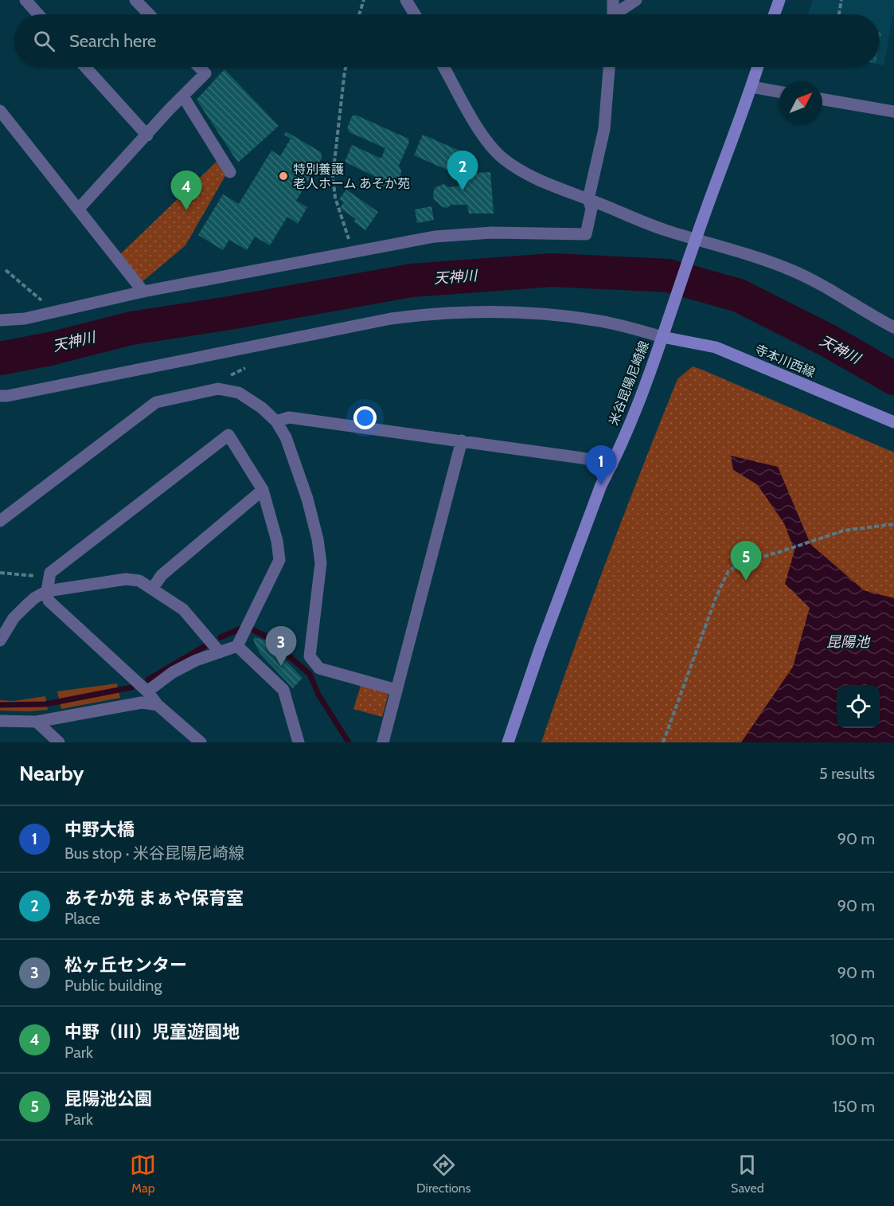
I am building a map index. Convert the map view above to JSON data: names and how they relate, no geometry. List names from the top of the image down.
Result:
{
  "streets": {
    "main road": ["寺本川西線", "米谷昆陽尼崎線"]
  },
  "crossings": [
    ["寺本川西線", "米谷昆陽尼崎線"]
  ],
  "water": ["天神川", "昆陽池"],
  "places": ["特別養護 老人ホーム あそか苑"],
  "north": "top right",
  "page": {
    "search": "Search here",
    "pins": [
      "2",
      "4",
      "1",
      "5",
      "3"
    ],
    "heading": ["Nearby", "5 results"],
    "list": [
      {
        "mark": "1",
        "name": "中野大橋",
        "note": "Bus stop · 米谷昆陽尼崎線",
        "value": "90 m"
      },
      {
        "mark": "2",
        "name": "あそか苑 まぁや保育室",
        "note": "Place",
        "value": "90 m"
      },
      {
        "mark": "3",
        "name": "松ヶ丘センター",
        "note": "Public building",
        "value": "90 m"
      },
      {
        "mark": "4",
        "name": "中野（Ⅲ）児童遊園地",
        "note": "Park",
        "value": "100 m"
      },
      {
        "mark": "5",
        "name": "昆陽池公園",
        "note": "Park",
        "value": "150 m"
      }
    ],
    "nav": ["Map", "Directions", "Saved"]
  }
}
